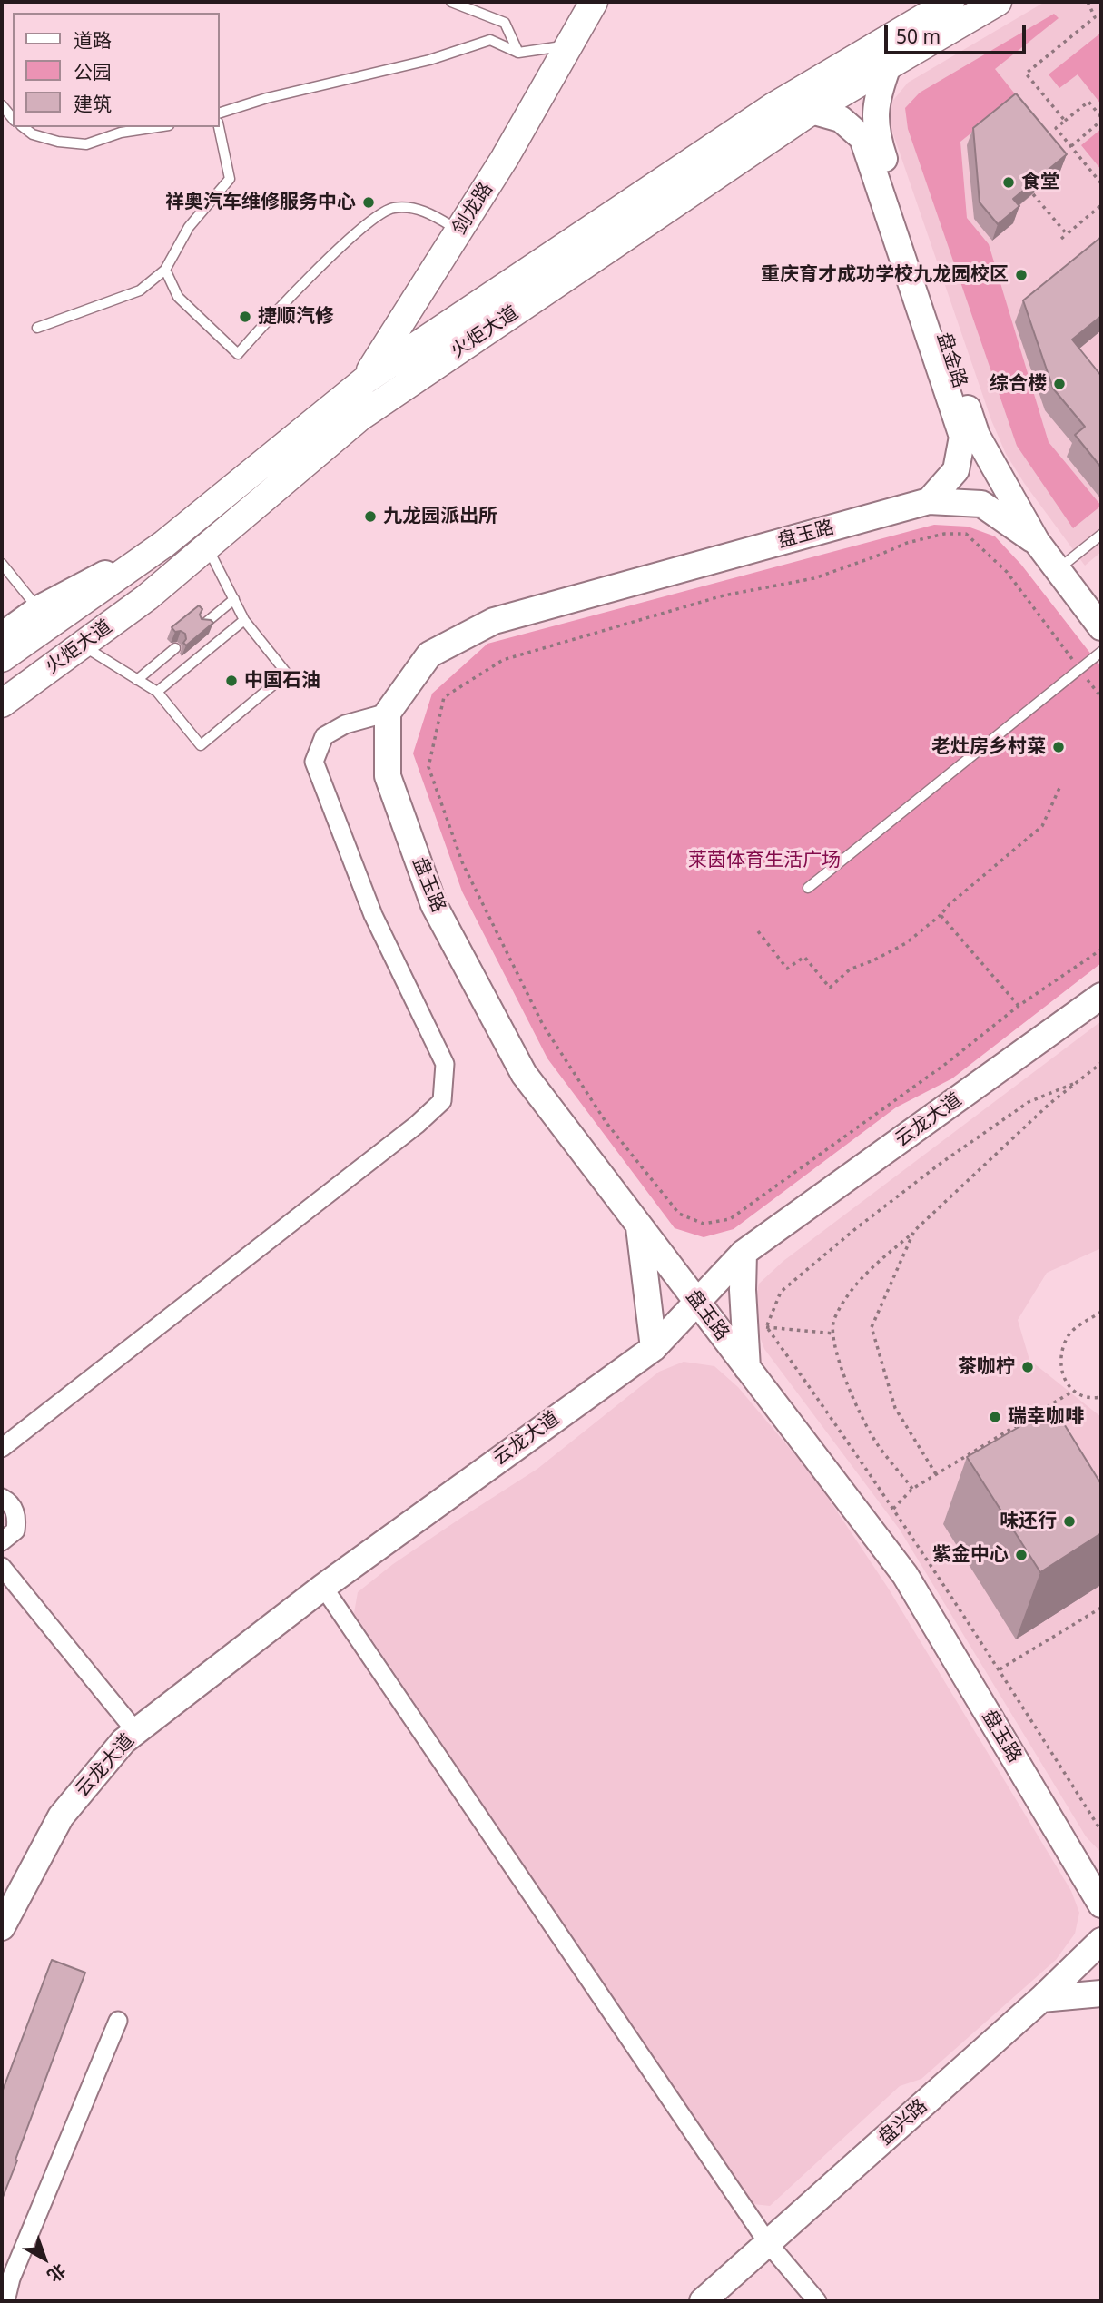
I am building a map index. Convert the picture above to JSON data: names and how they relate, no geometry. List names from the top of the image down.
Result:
{
  "streets": {
    "main road": ["剑龙路", "火炬大道"],
    "street": [
      "盘金路",
      "盘玉路",
      "云龙大道",
      "盘兴路"
    ]
  },
  "crossings": [
    ["剑龙路", "火炬大道"],
    ["火炬大道", "盘金路"],
    ["盘玉路", "云龙大道"]
  ],
  "parks": ["莱茵体育生活广场"],
  "places": [
    "食堂",
    "祥奥汽车维修服务中心",
    "重庆育才成功学校九龙园校区",
    "捷顺汽修",
    "综合楼",
    "九龙园派出所",
    "中国石油",
    "老灶房乡村菜",
    "茶咖柠",
    "瑞幸咖啡",
    "味还行",
    "紫金中心"
  ],
  "legend": ["道路", "公园", "建筑"],
  "scale_bar": "50 m",
  "north": "bottom right"
}
